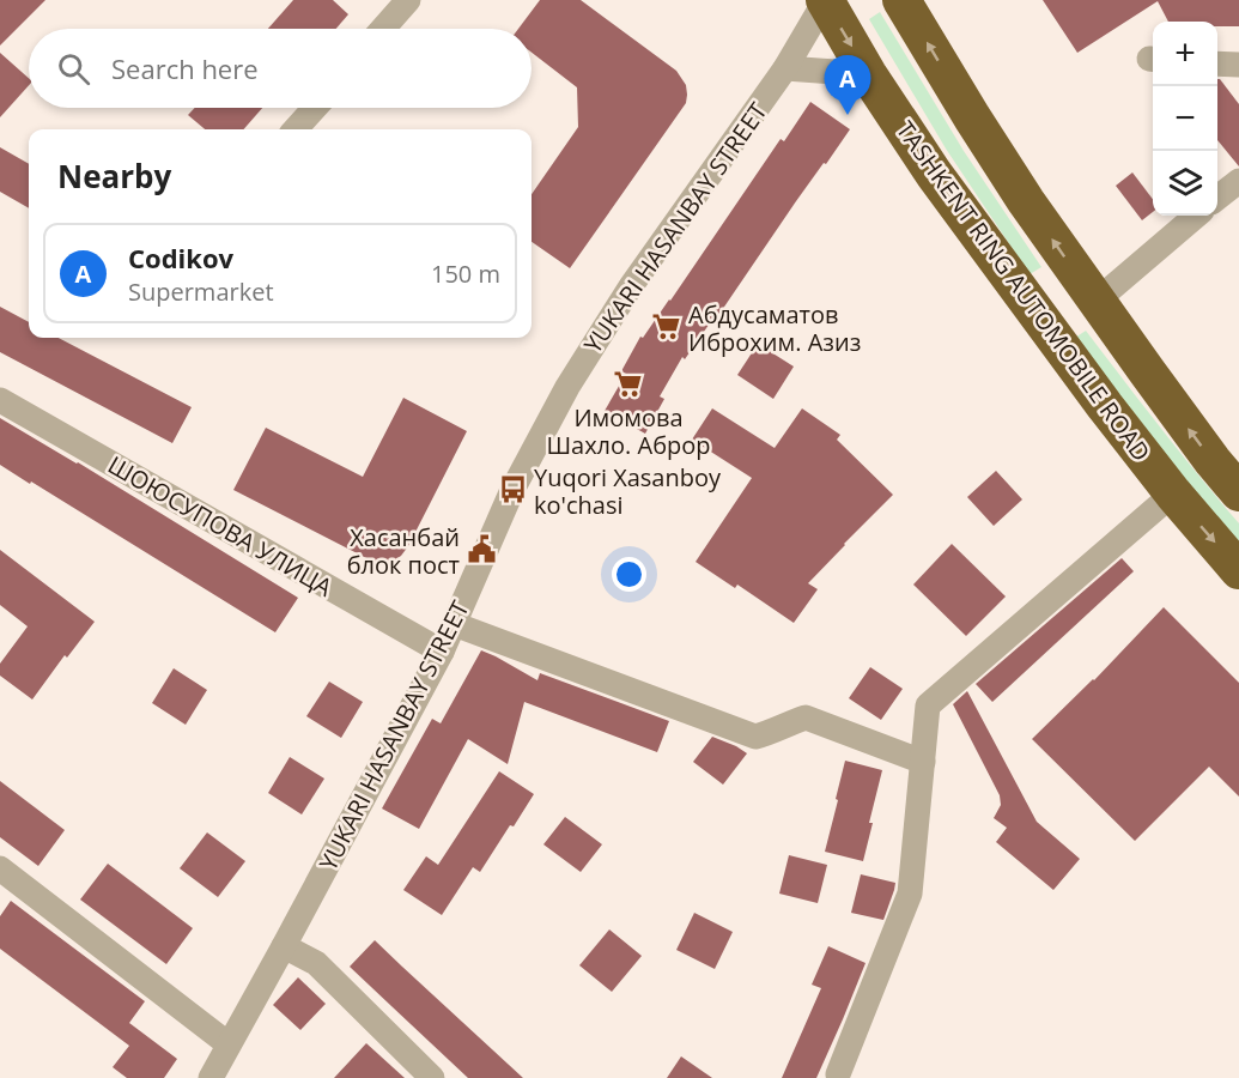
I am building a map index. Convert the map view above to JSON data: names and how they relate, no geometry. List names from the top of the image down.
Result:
{
  "streets": {
    "highway": ["TASHKENT RING AUTOMOBILE ROAD"],
    "street": ["YUKARI HASANBAY STREET", "ШОЮСУПОВА УЛИЦА"]
  },
  "crossings": [
    ["YUKARI HASANBAY STREET", "TASHKENT RING AUTOMOBILE ROAD"],
    ["YUKARI HASANBAY STREET", "ШОЮСУПОВА УЛИЦА"]
  ],
  "places": {
    "supermarket": ["Абдусаматов Иброхим. Азиз", "Имомова Шахло. Аброр"],
    "bus stop": ["Yuqori Xasanboy ko'chasi"],
    "public building": ["Хасанбай блок пост"]
  },
  "page": {
    "map_buttons": ["+", "−"],
    "search": "Search here",
    "pins": "A",
    "heading": "Nearby",
    "list": [
      {
        "mark": "A",
        "name": "Codikov",
        "note": "Supermarket",
        "value": "150 m"
      }
    ]
  }
}
